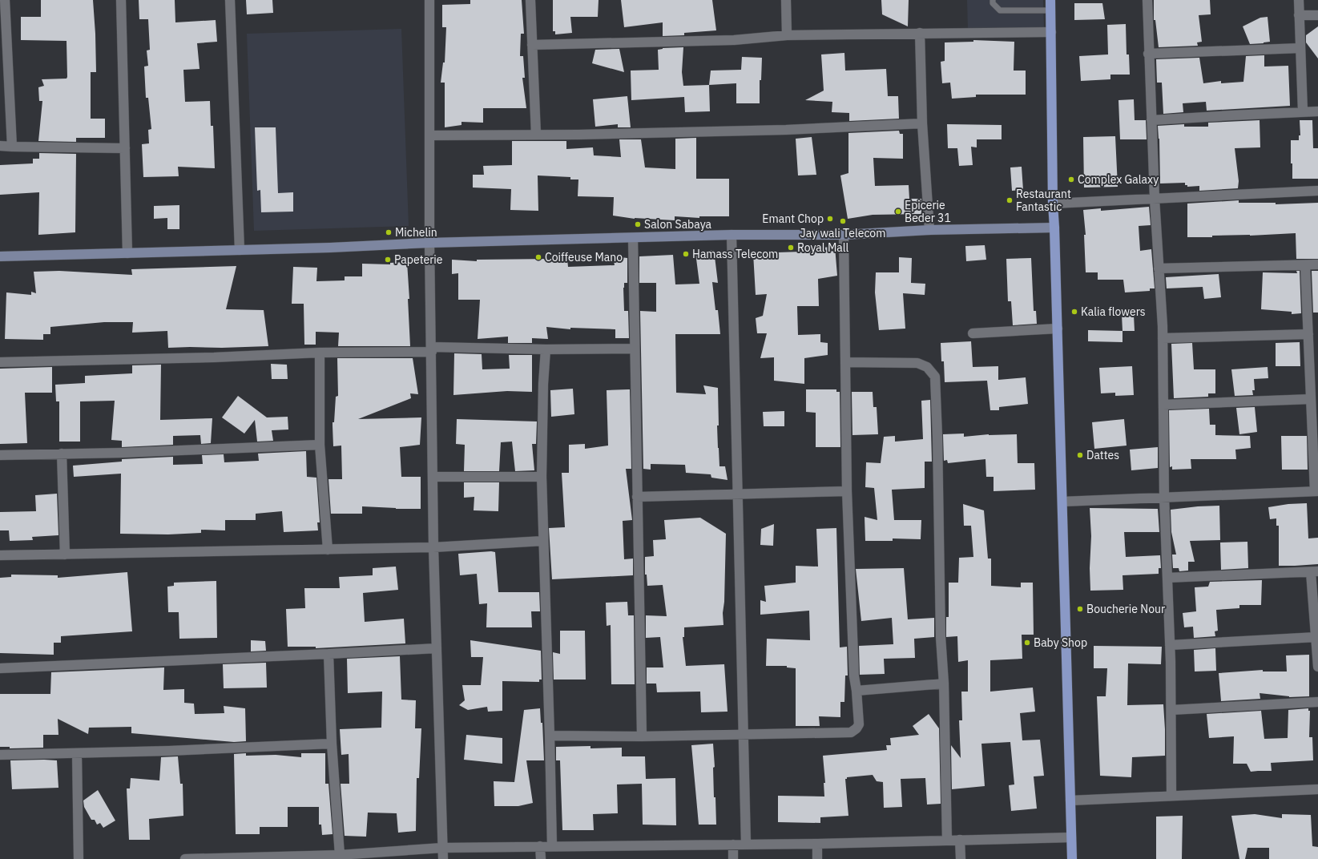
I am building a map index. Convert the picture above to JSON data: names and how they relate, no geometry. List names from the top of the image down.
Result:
{
  "places": [
    "Complex Galaxy",
    "Restaurant Fantastic",
    "Epicerie Beder 31",
    "Emant Chop",
    "Jay wali Telecom",
    "Salon Sabaya",
    "Michelin",
    "Royal Mall",
    "Hamass Telecom",
    "Coiffeuse Mano",
    "Papeterie",
    "Kalia flowers",
    "Dattes",
    "Boucherie Nour",
    "Baby Shop"
  ]
}
